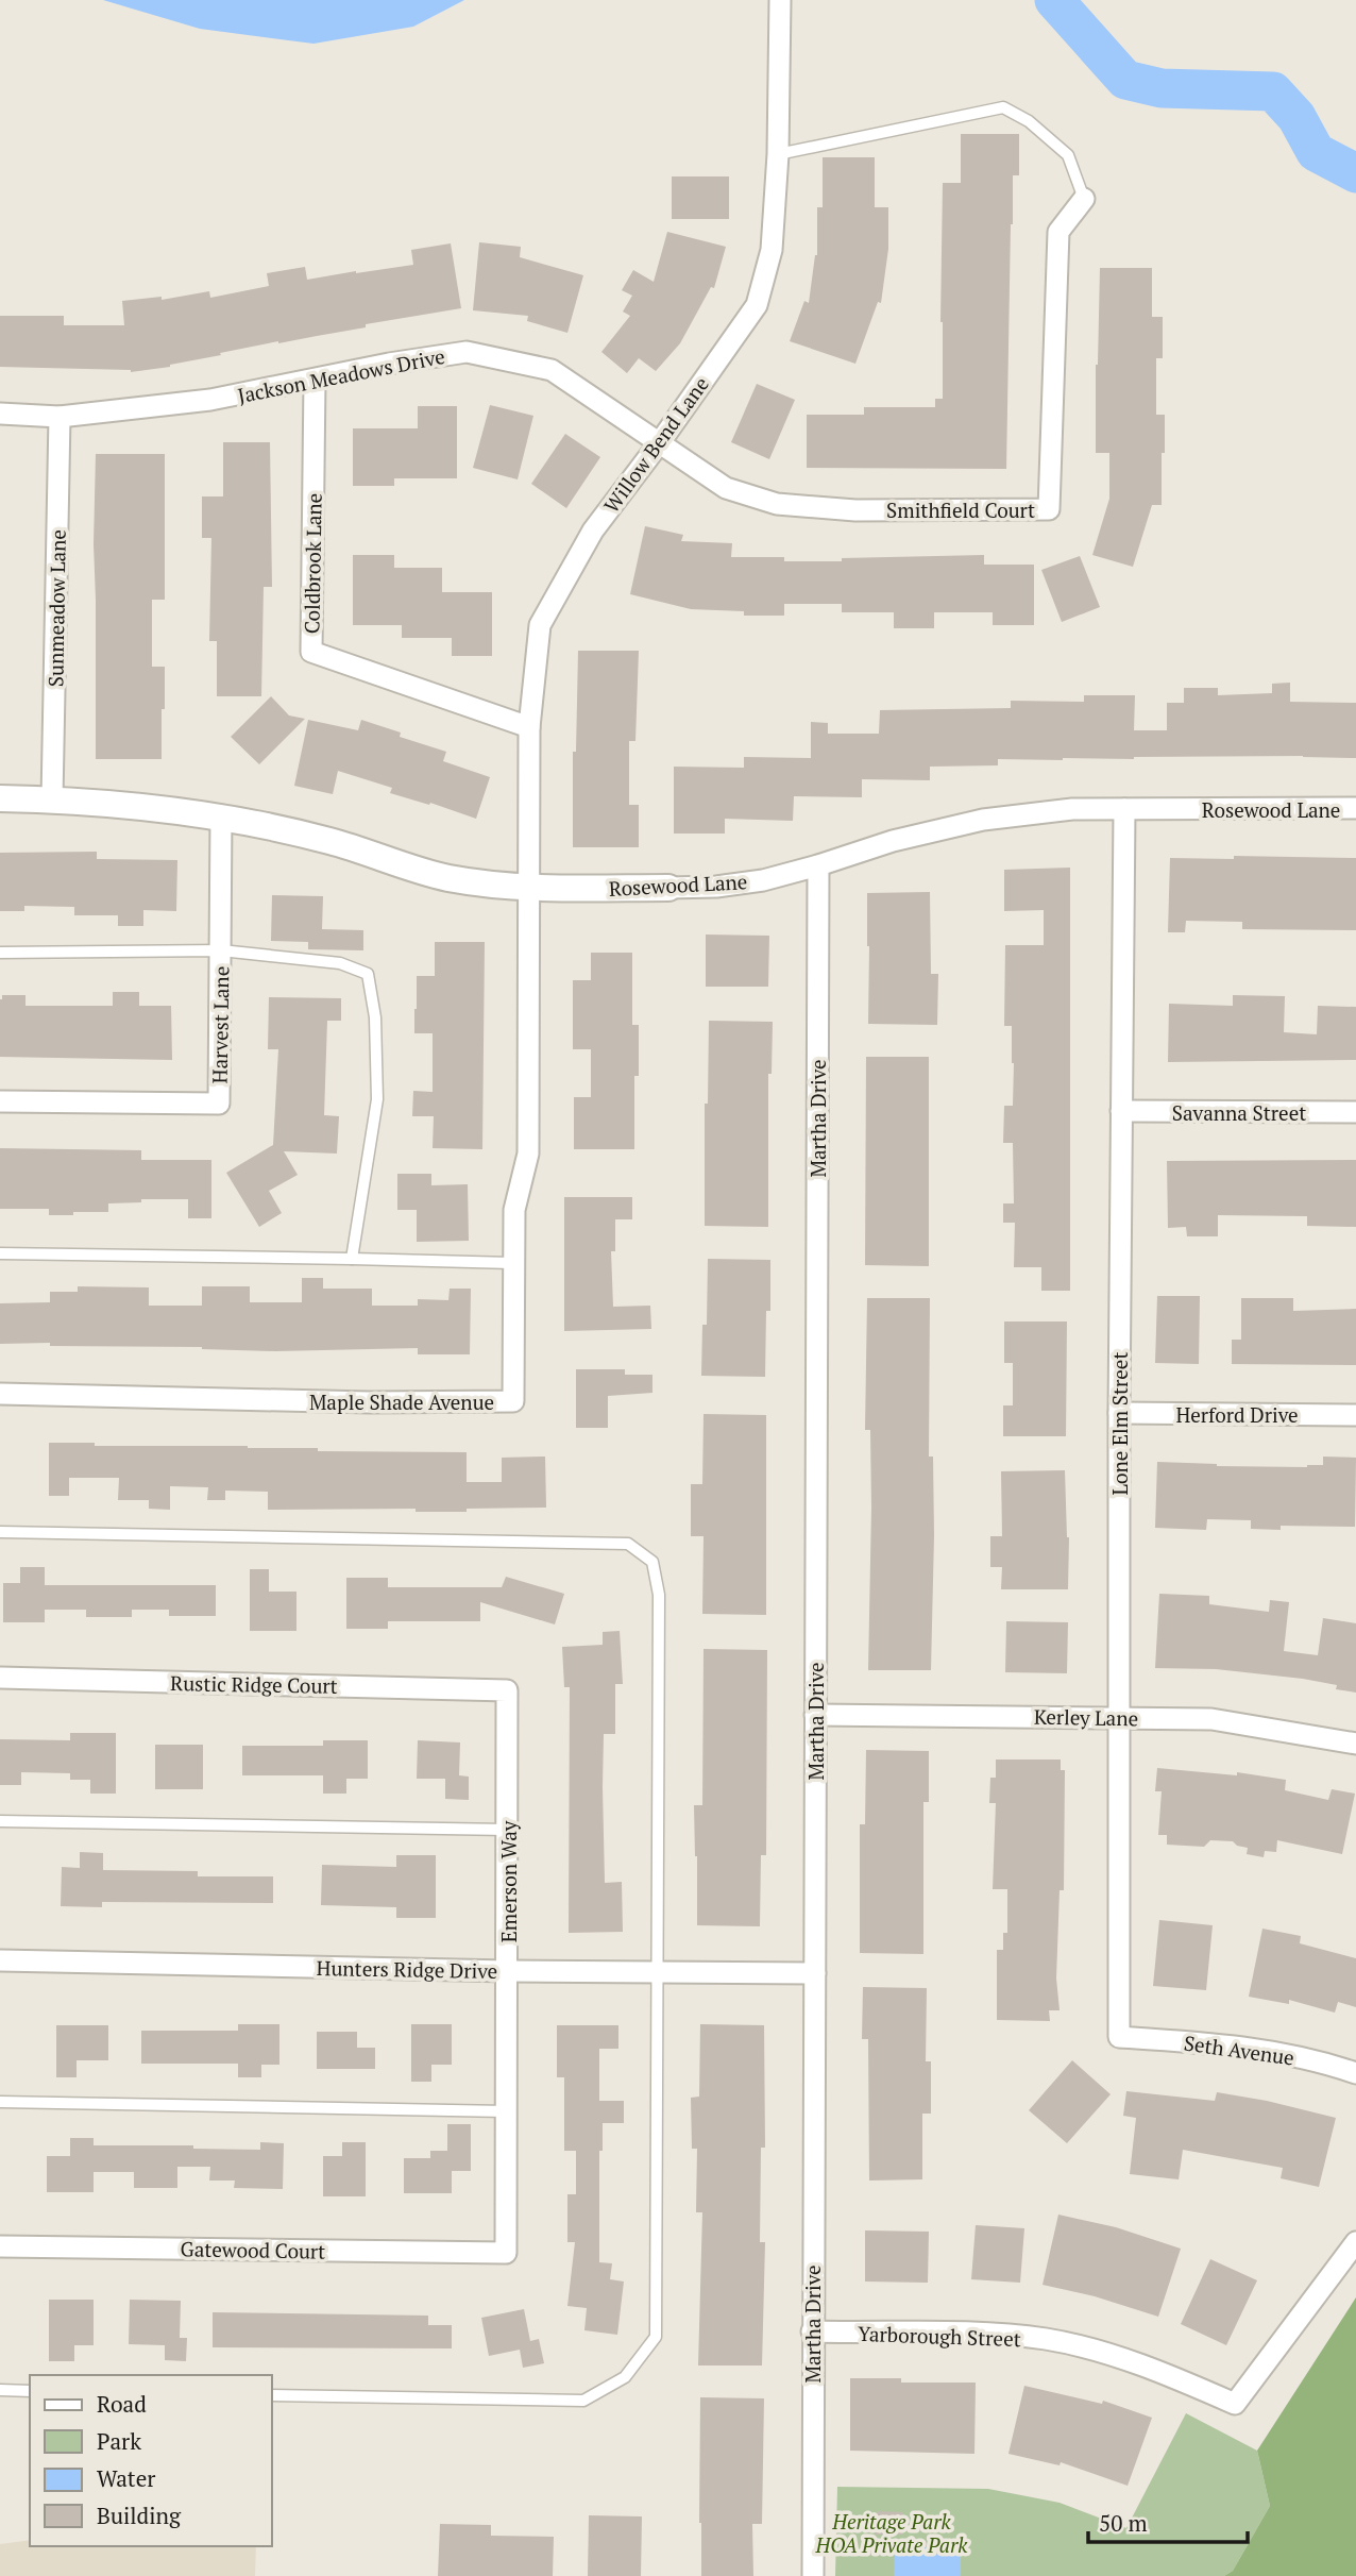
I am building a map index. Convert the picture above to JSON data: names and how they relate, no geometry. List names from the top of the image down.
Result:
{
  "streets": {
    "street": [
      "Jackson Meadows Drive",
      "Willow Bend Lane",
      "Smithfield Court",
      "Coldbrook Lane",
      "Sunmeadow Lane",
      "Rosewood Lane",
      "Harvest Lane",
      "Savanna Street",
      "Martha Drive",
      "Maple Shade Avenue",
      "Herford Drive",
      "Lone Elm Street",
      "Rustic Ridge Court",
      "Kerley Lane",
      "Emerson Way",
      "Hunters Ridge Drive",
      "Seth Avenue",
      "Gatewood Court",
      "Yarborough Street"
    ]
  },
  "crossings": [
    ["Jackson Meadows Drive", "Willow Bend Lane"],
    ["Jackson Meadows Drive", "Smithfield Court"],
    ["Jackson Meadows Drive", "Coldbrook Lane"],
    ["Jackson Meadows Drive", "Sunmeadow Lane"],
    ["Willow Bend Lane", "Smithfield Court"],
    ["Willow Bend Lane", "Coldbrook Lane"],
    ["Willow Bend Lane", "Rosewood Lane"],
    ["Willow Bend Lane", "Maple Shade Avenue"],
    ["Sunmeadow Lane", "Rosewood Lane"],
    ["Rosewood Lane", "Harvest Lane"],
    ["Rosewood Lane", "Martha Drive"],
    ["Rosewood Lane", "Maple Shade Avenue"],
    ["Rosewood Lane", "Lone Elm Street"],
    ["Savanna Street", "Lone Elm Street"],
    ["Martha Drive", "Kerley Lane"],
    ["Martha Drive", "Hunters Ridge Drive"],
    ["Martha Drive", "Yarborough Street"],
    ["Herford Drive", "Lone Elm Street"],
    ["Lone Elm Street", "Kerley Lane"],
    ["Lone Elm Street", "Seth Avenue"],
    ["Rustic Ridge Court", "Emerson Way"],
    ["Emerson Way", "Hunters Ridge Drive"],
    ["Emerson Way", "Gatewood Court"]
  ],
  "parks": ["Heritage Park HOA Private Park"],
  "legend": [
    "Road",
    "Park",
    "Water",
    "Building"
  ],
  "scale_bar": "50 m"
}
